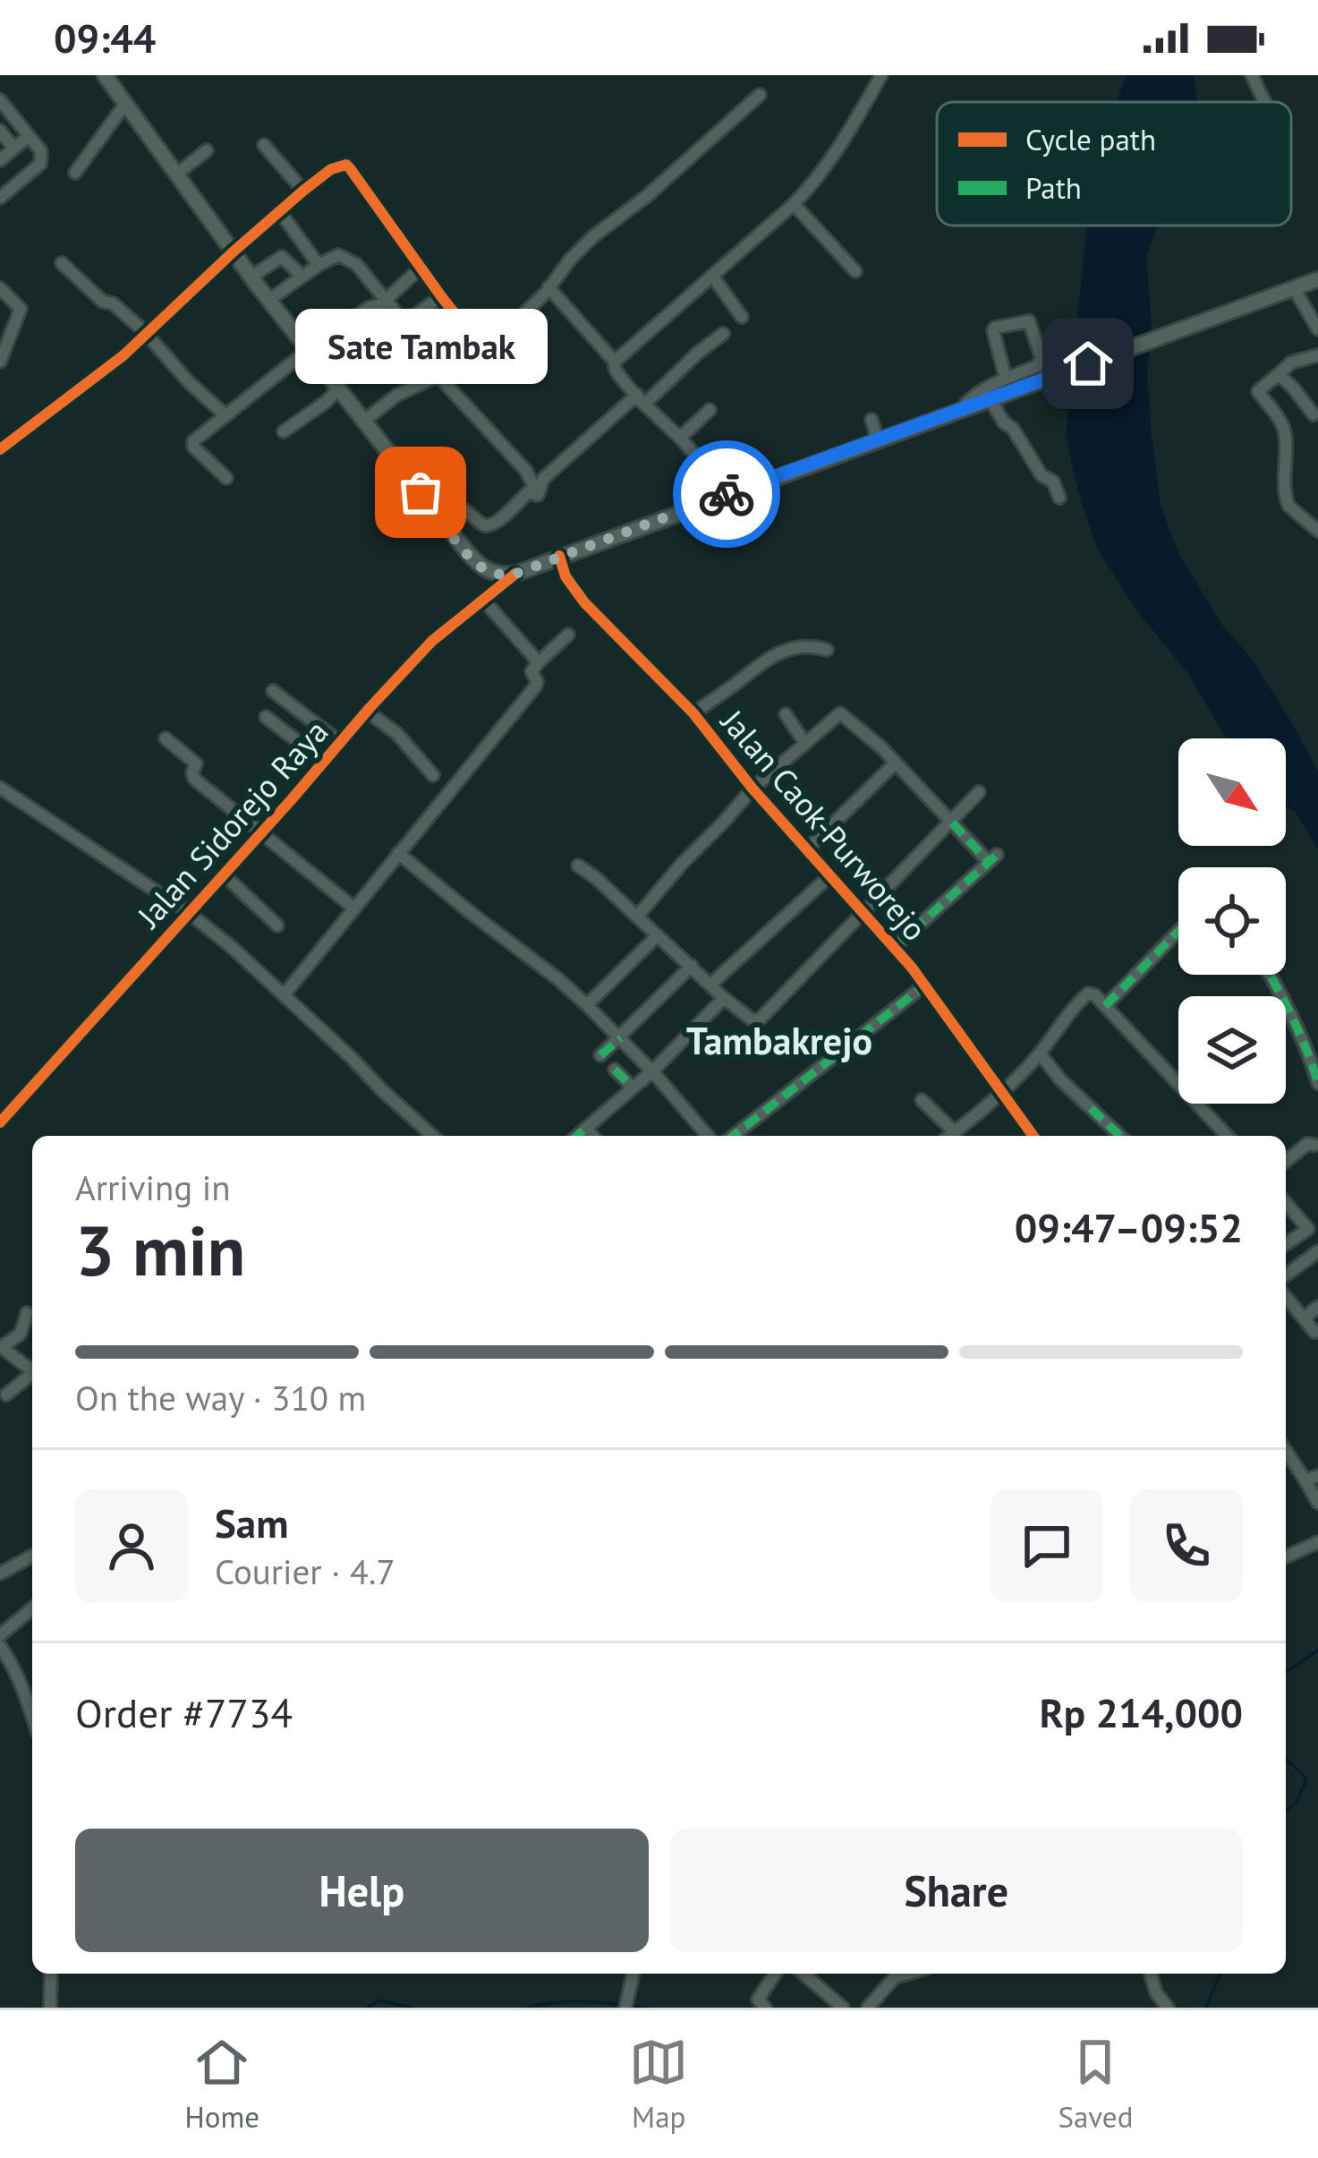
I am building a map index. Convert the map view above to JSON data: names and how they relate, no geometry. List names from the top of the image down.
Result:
{
  "streets": {
    "street": ["Jalan Sidorejo Raya", "Jalan Caok-Purworejo"]
  },
  "districts": ["Tambakrejo"],
  "places": ["Sate Tambak"],
  "legend": ["Cycle path", "Path"],
  "north": "bottom right",
  "page": {
    "status": "09:44",
    "bubble": "Sate Tambak",
    "heading": ["3 min", "Arriving in", "09:47–09:52"],
    "panel": [
      "Sam",
      "Courier · 4.7",
      "Order #7734",
      "Rp 214,000"
    ],
    "bar": "On the way · 310 m",
    "buttons": ["Help", "Share"],
    "tabs": ["Home", "Map", "Saved"]
  }
}
